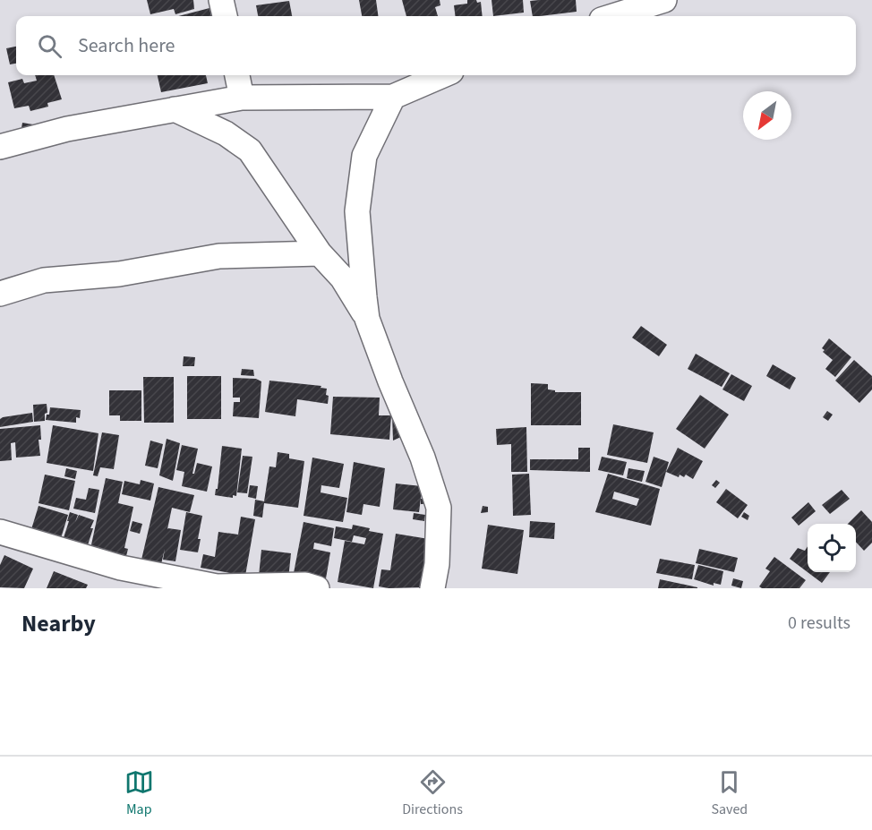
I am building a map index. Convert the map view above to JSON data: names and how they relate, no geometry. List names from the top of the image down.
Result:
{
  "north": "bottom left",
  "page": {
    "search": "Search here",
    "heading": ["Nearby", "0 results"],
    "nav": ["Map", "Directions", "Saved"]
  }
}
